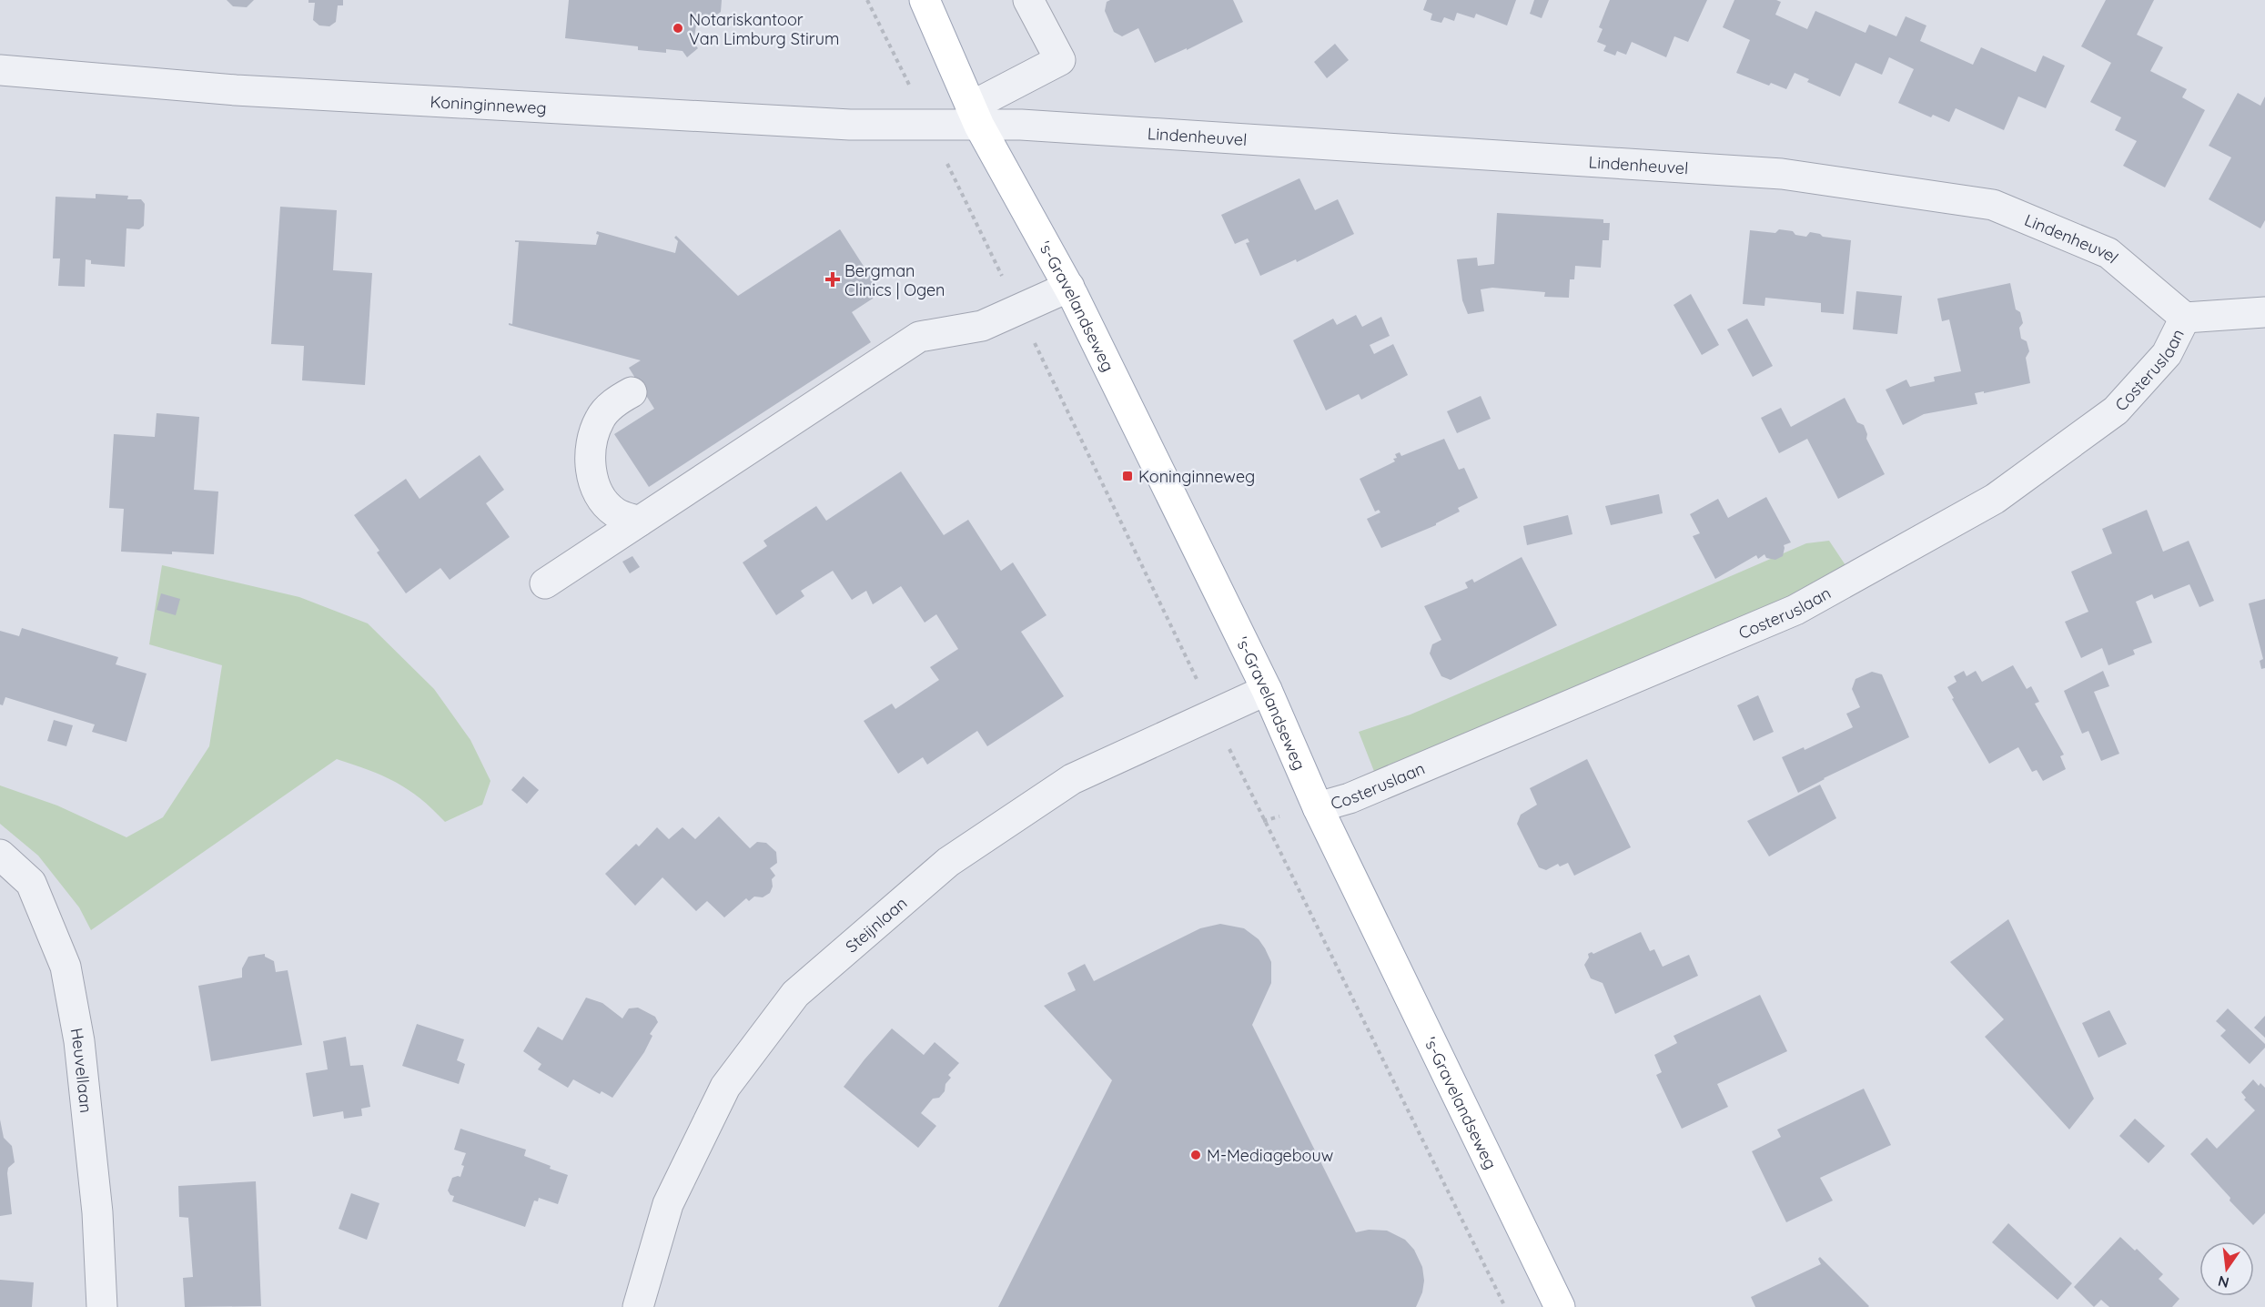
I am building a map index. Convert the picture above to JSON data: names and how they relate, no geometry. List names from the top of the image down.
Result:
{
  "streets": {
    "main road": ["'s-Gravelandseweg"],
    "street": [
      "Koninginneweg",
      "Lindenheuvel",
      "Costeruslaan",
      "Steijnlaan",
      "Heuvellaan"
    ]
  },
  "crossings": [
    ["Koninginneweg", "Lindenheuvel"],
    ["Koninginneweg", "'s-Gravelandseweg"],
    ["Lindenheuvel", "'s-Gravelandseweg"],
    ["Lindenheuvel", "Costeruslaan"],
    ["'s-Gravelandseweg", "Costeruslaan"],
    ["'s-Gravelandseweg", "Steijnlaan"]
  ],
  "places": {
    "other": ["Notariskantoor Van Limburg Stirum", "M-Mediagebouw"],
    "health": ["Bergman Clinics | Ogen"],
    "transit": ["Koninginneweg"]
  },
  "north": "bottom"
}
